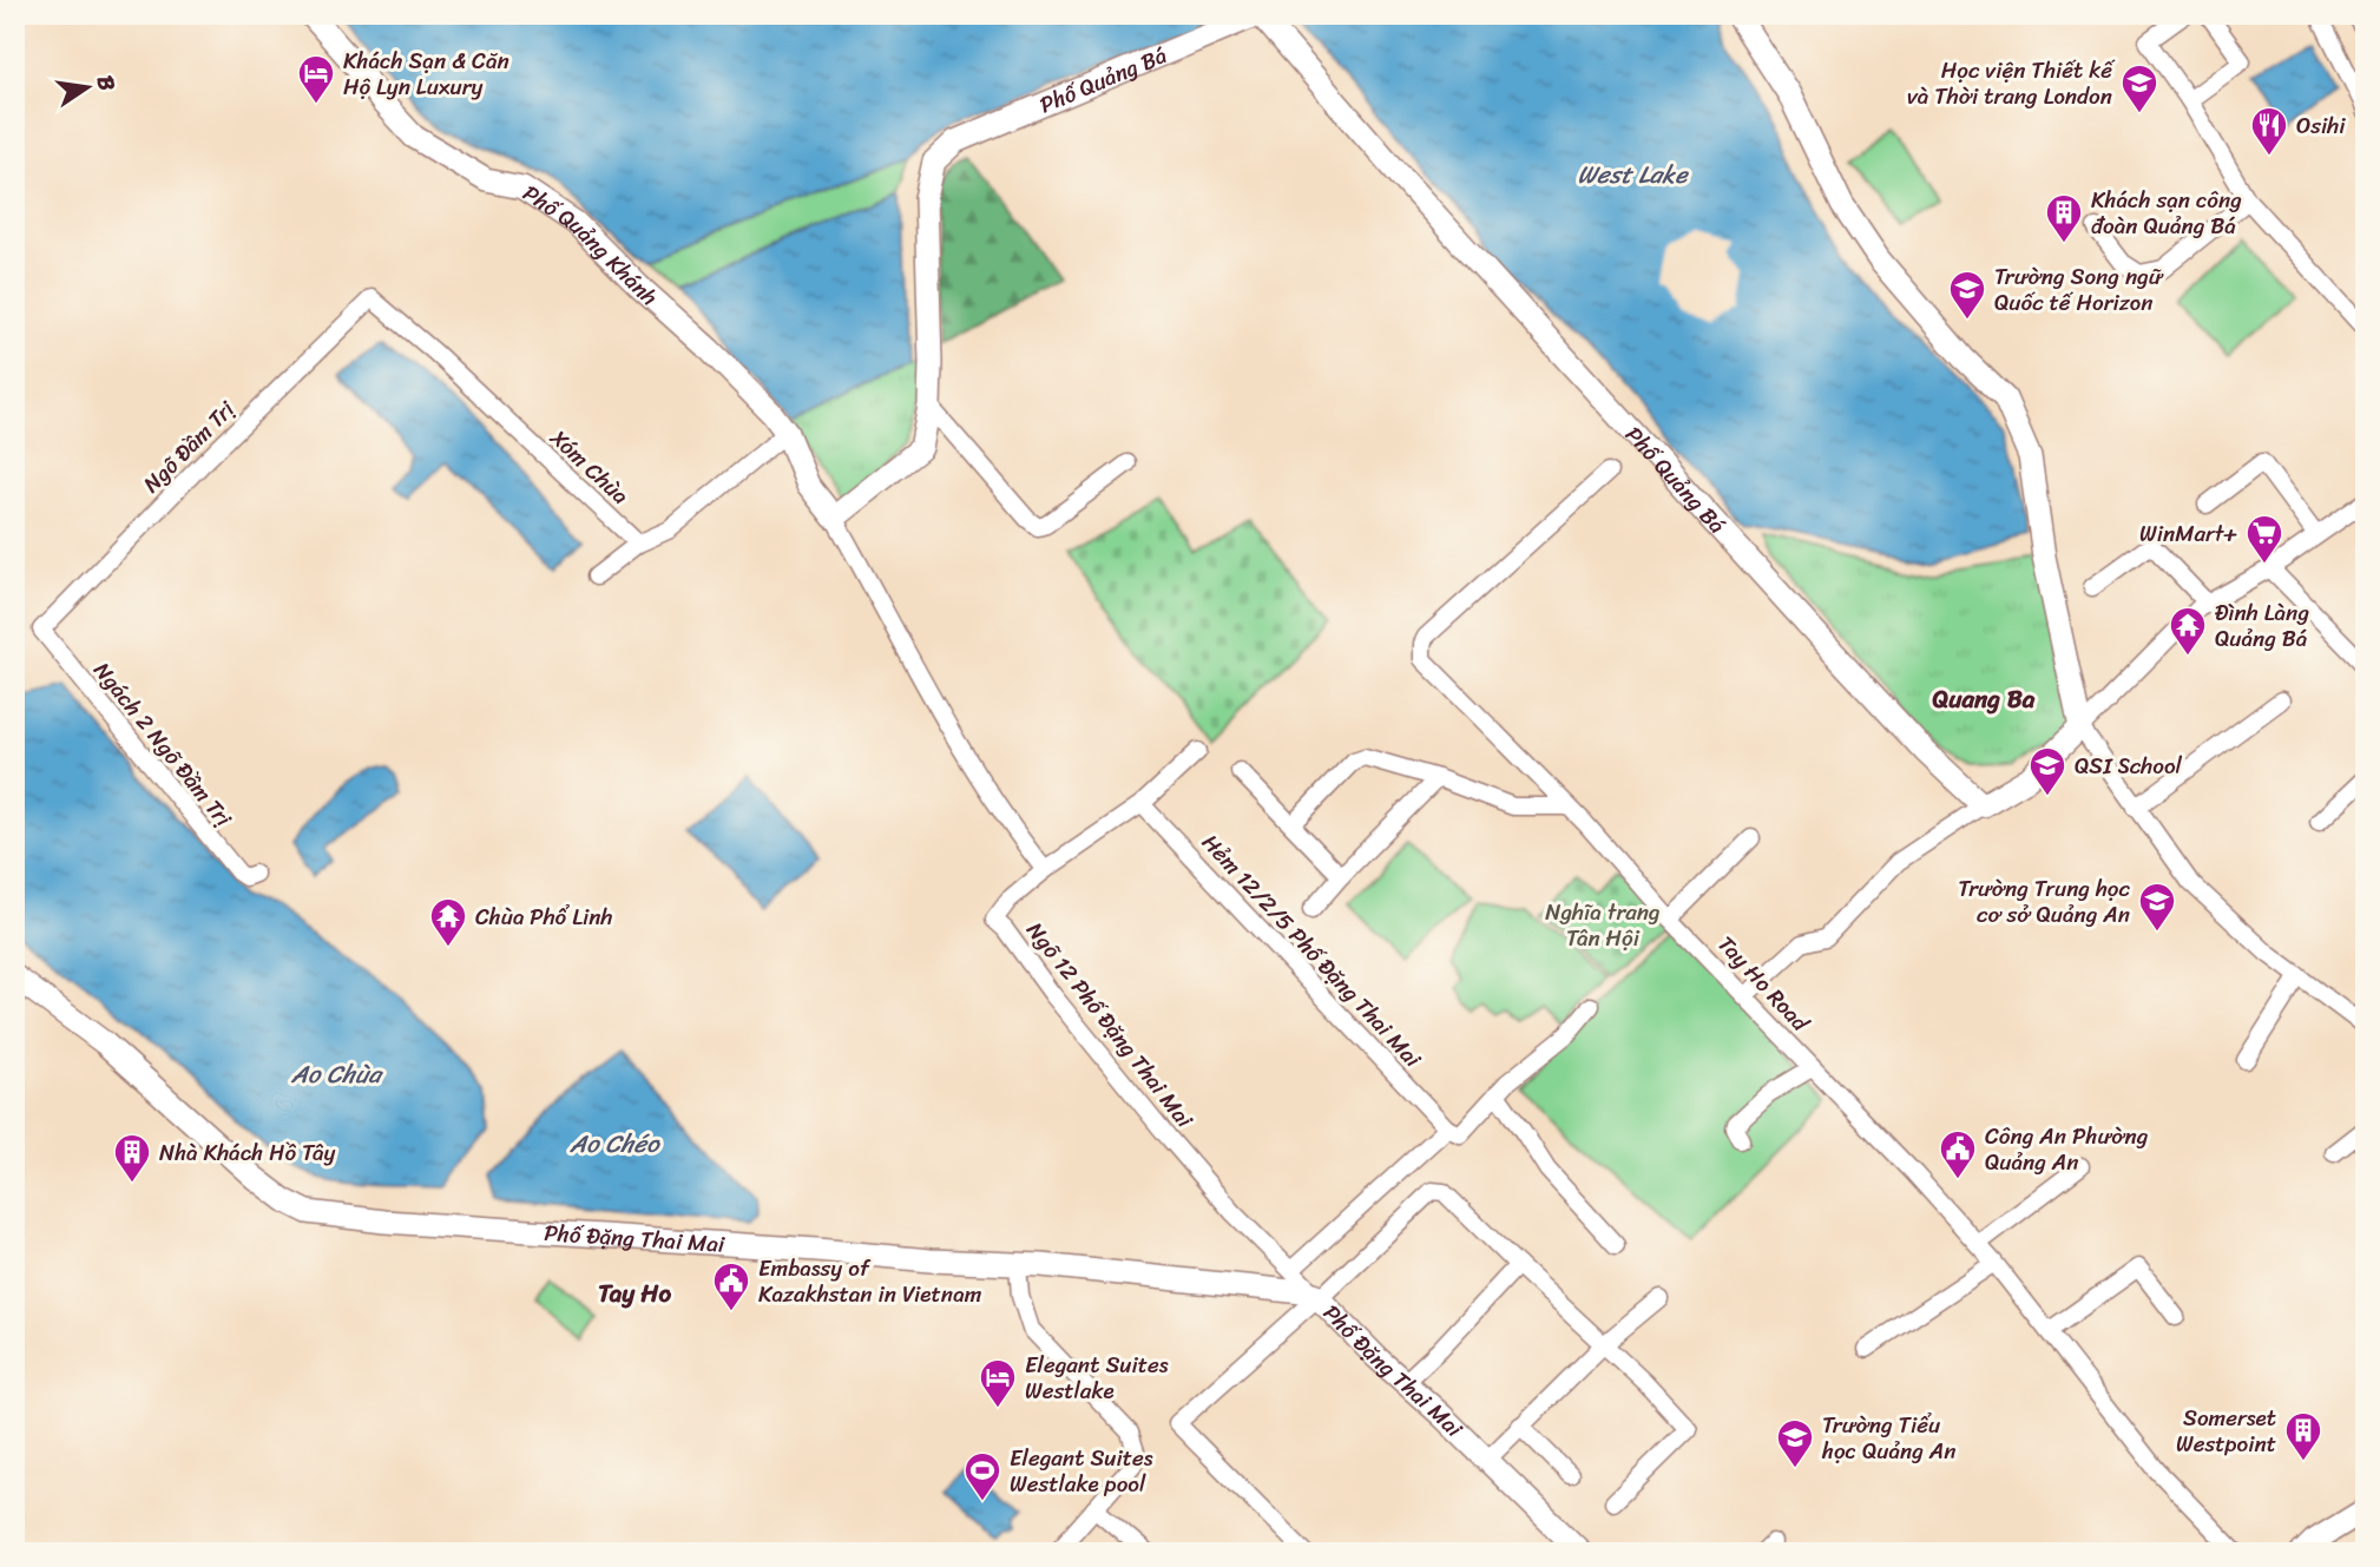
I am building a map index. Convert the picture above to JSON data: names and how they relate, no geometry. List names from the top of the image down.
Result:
{
  "streets": {
    "street": [
      "Phố Quảng Bá",
      "Phố Quảng Khánh",
      "Ngõ Đầm Trị",
      "Xóm Chùa",
      "Ngách 2 Ngõ Đầm Trị",
      "Hẻm 12/2/5 Phố Đặng Thai Mai",
      "Tay Ho Road",
      "Ngõ 12 Phố Đặng Thai Mai",
      "Phố Đặng Thai Mai"
    ]
  },
  "crossings": [
    ["Phố Quảng Bá", "Phố Quảng Khánh"],
    ["Ngõ Đầm Trị", "Xóm Chùa"],
    ["Ngõ Đầm Trị", "Ngách 2 Ngõ Đầm Trị"],
    ["Ngõ 12 Phố Đặng Thai Mai", "Phố Đặng Thai Mai"]
  ],
  "districts": ["Quang Ba", "Tay Ho"],
  "water": ["West Lake", "Ao Chùa", "Ao Chéo"],
  "parks": ["Nghĩa trang Tân Hội"],
  "places": {
    "hotel": ["Khách Sạn & Căn Hộ Lyn Luxury", "Elegant Suites Westlake"],
    "school or university": [
      "Học viện Thiết kế và Thời trang London",
      "Trường Song ngữ Quốc tế Horizon",
      "QSI School",
      "Trường Trung học cơ sở Quảng An",
      "Trường Tiểu học Quảng An"
    ],
    "restaurant": ["Osihi"],
    "building": ["Khách sạn công đoàn Quảng Bá", "Nhà Khách Hồ Tây", "Somerset Westpoint"],
    "supermarket": ["WinMart+"],
    "temple": ["Đình Làng Quảng Bá", "Chùa Phổ Linh"],
    "public building": ["Công An Phường Quảng An", "Embassy of Kazakhstan in Vietnam"],
    "sports": ["Elegant Suites Westlake pool"]
  },
  "north": "right"
}
